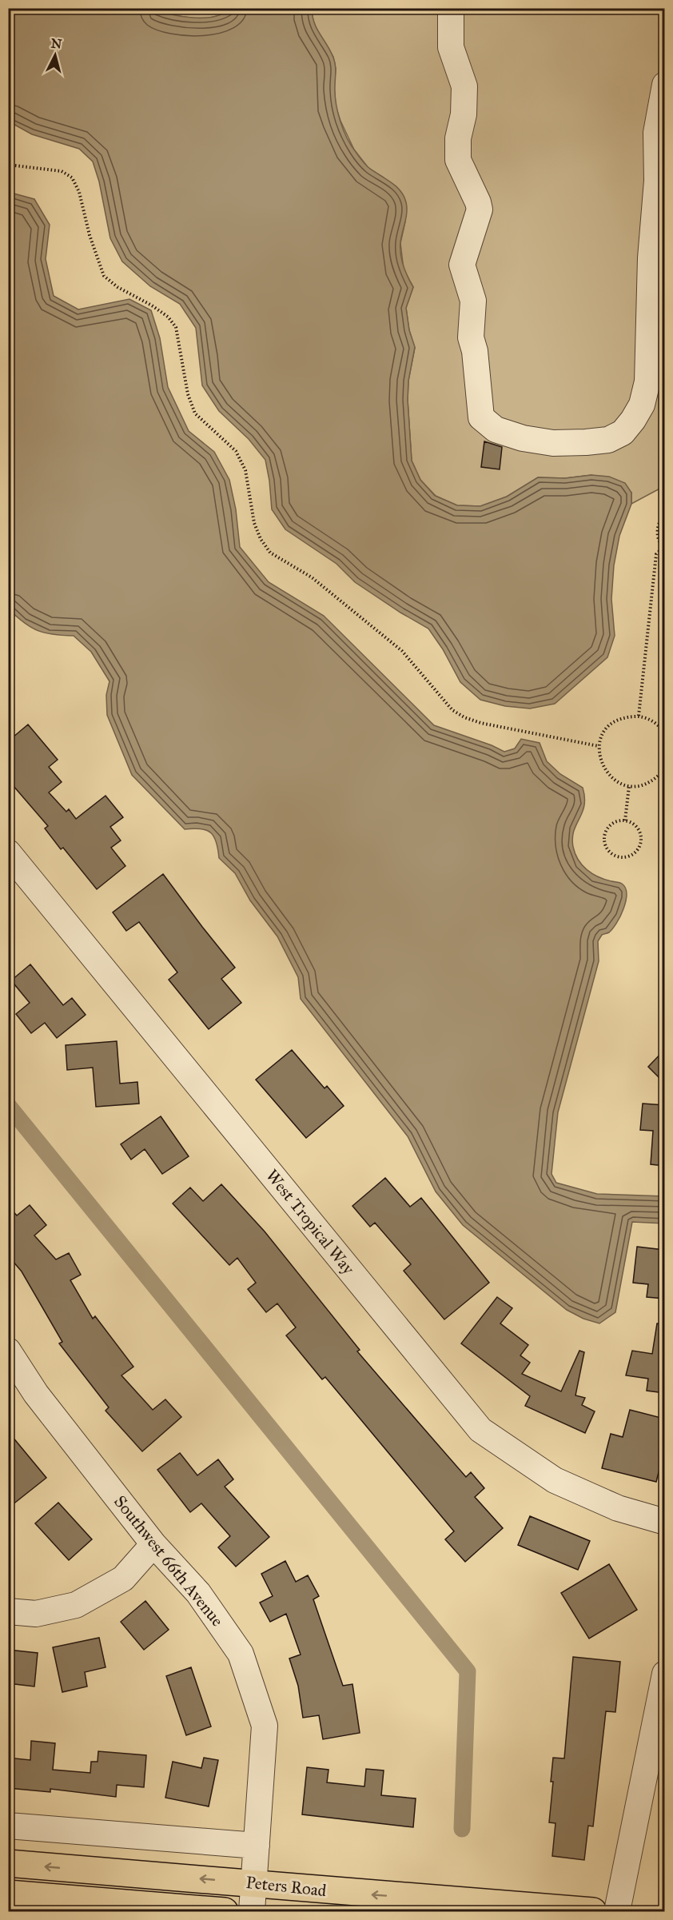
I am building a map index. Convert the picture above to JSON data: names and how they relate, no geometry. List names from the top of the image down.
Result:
{
  "streets": {
    "main road": ["Peters Road"],
    "street": ["West Tropical Way", "Southwest 66th Avenue"]
  },
  "crossings": [
    ["Southwest 66th Avenue", "Peters Road"]
  ],
  "north": "top"
}
